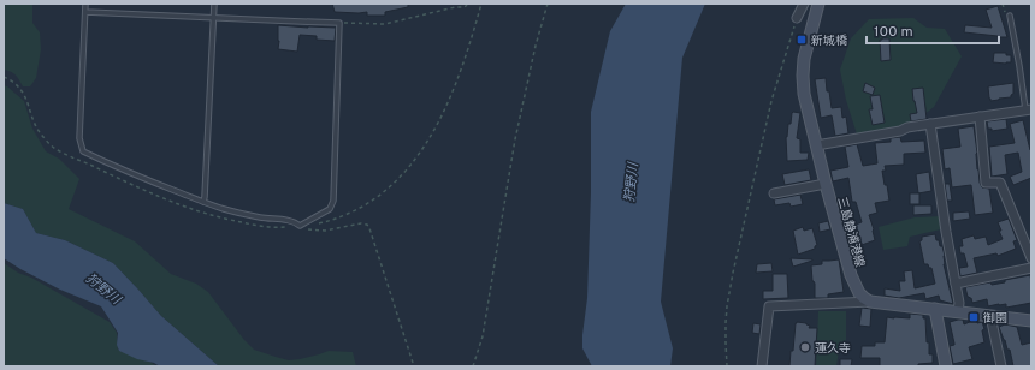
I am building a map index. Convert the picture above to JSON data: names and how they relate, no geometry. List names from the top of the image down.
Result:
{
  "streets": {
    "main road": ["三島静浦港線"]
  },
  "water": ["狩野川"],
  "places": {
    "transit": ["新城橋", "御園"],
    "other": ["蓮久寺"]
  },
  "scale_bar": "100 m"
}
